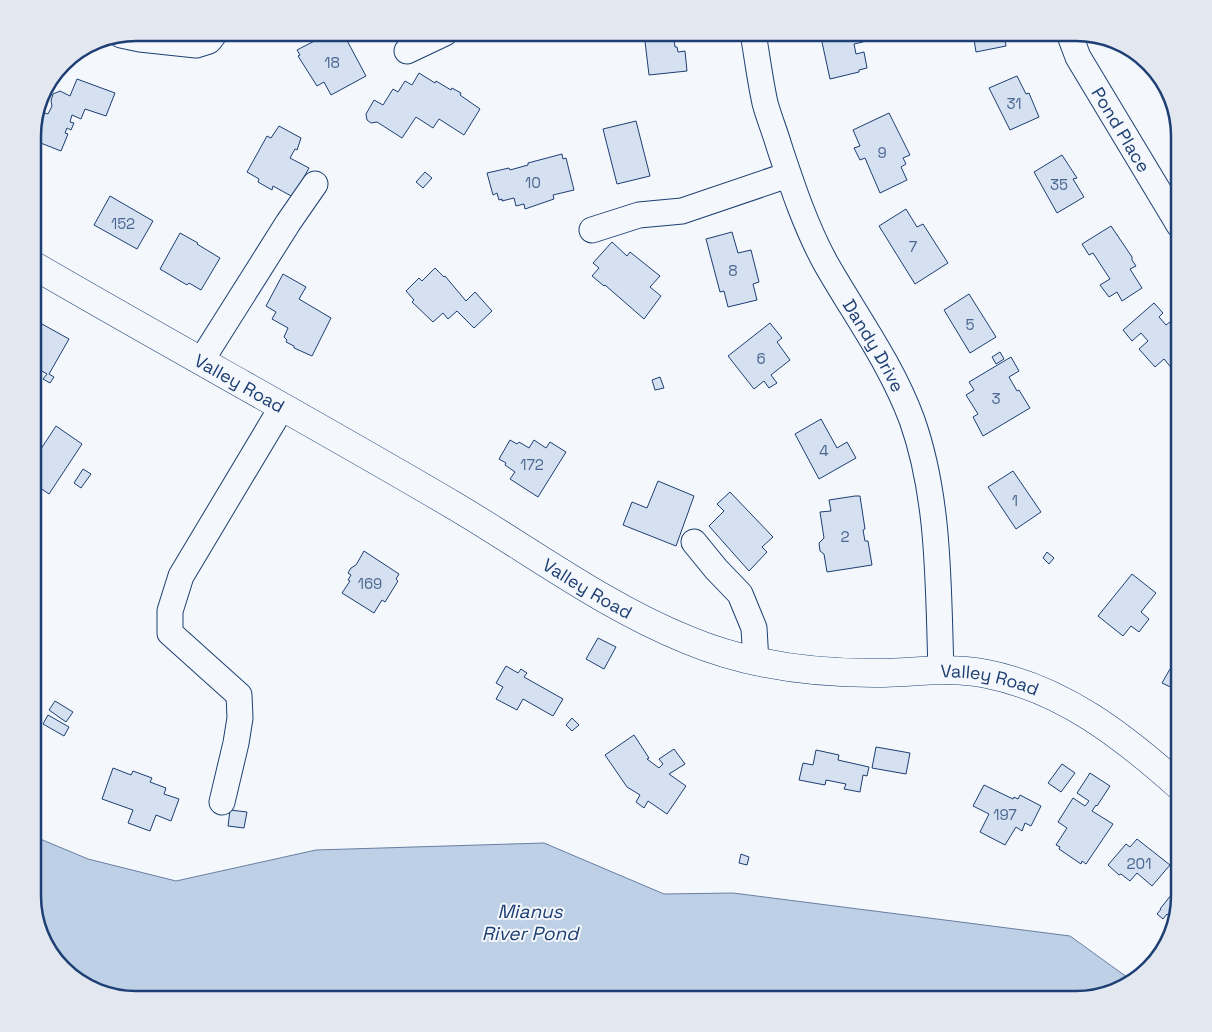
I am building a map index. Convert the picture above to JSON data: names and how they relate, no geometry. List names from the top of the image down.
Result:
{
  "streets": {
    "main road": ["Valley Road"],
    "street": ["Pond Place", "Dandy Drive"]
  },
  "crossings": [
    ["Dandy Drive", "Valley Road"]
  ],
  "water": ["Mianus River Pond"],
  "house_numbers": [
    "18",
    "31",
    "9",
    "10",
    "35",
    "152",
    "7",
    "8",
    "5",
    "6",
    "3",
    "4",
    "172",
    "1",
    "2",
    "169",
    "197",
    "201"
  ]
}
